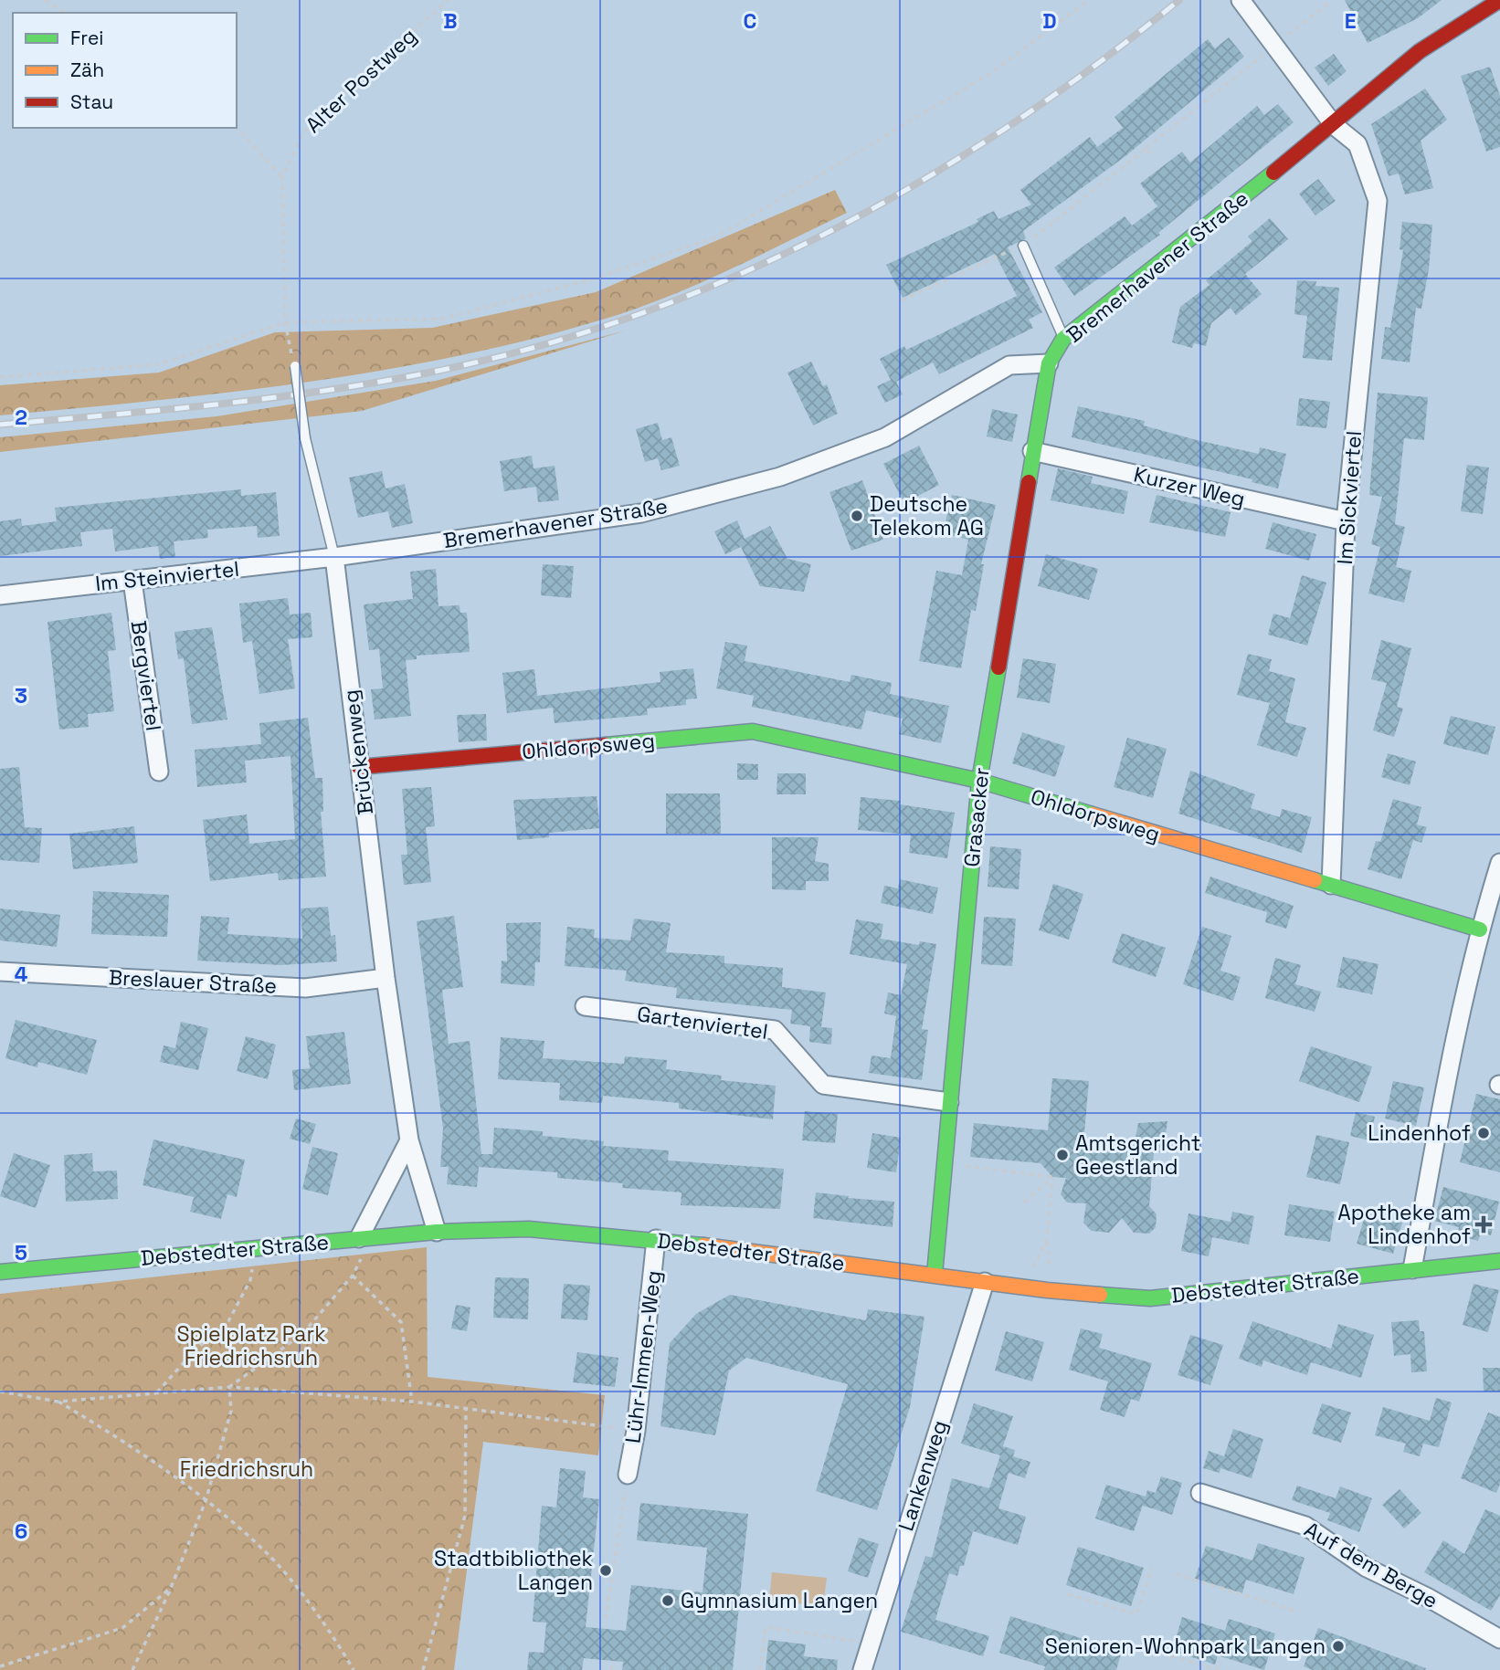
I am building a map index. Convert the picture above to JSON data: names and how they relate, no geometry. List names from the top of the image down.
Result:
{
  "streets": {
    "street": [
      "Bremerhavener Straße",
      "Kurzer Weg",
      "Im Sickviertel",
      "Im Steinviertel",
      "Bergviertel",
      "Ohldorpsweg",
      "Brückenweg",
      "Grasacker",
      "Breslauer Straße",
      "Gartenviertel",
      "Debstedter Straße",
      "Lühr-Immen-Weg",
      "Lankenweg",
      "Auf dem Berge"
    ],
    "path": ["Alter Postweg"]
  },
  "crossings": [
    ["Alter Postweg", "Brückenweg"],
    ["Bremerhavener Straße", "Im Sickviertel"],
    ["Bremerhavener Straße", "Im Steinviertel"],
    ["Bremerhavener Straße", "Brückenweg"],
    ["Bremerhavener Straße", "Grasacker"],
    ["Kurzer Weg", "Im Sickviertel"],
    ["Kurzer Weg", "Grasacker"],
    ["Im Sickviertel", "Ohldorpsweg"],
    ["Im Steinviertel", "Bergviertel"],
    ["Im Steinviertel", "Brückenweg"],
    ["Ohldorpsweg", "Brückenweg"],
    ["Ohldorpsweg", "Grasacker"],
    ["Brückenweg", "Breslauer Straße"],
    ["Brückenweg", "Debstedter Straße"],
    ["Grasacker", "Gartenviertel"],
    ["Grasacker", "Debstedter Straße"],
    ["Debstedter Straße", "Lühr-Immen-Weg"],
    ["Debstedter Straße", "Lankenweg"]
  ],
  "parks": ["Spielplatz Park Friedrichsruh", "Friedrichsruh"],
  "places": {
    "other": [
      "Deutsche Telekom AG",
      "Lindenhof",
      "Amtsgericht Geestland",
      "Stadtbibliothek Langen",
      "Gymnasium Langen",
      "Senioren-Wohnpark Langen"
    ],
    "health": ["Apotheke am Lindenhof"]
  },
  "legend": ["Frei", "Zäh", "Stau"],
  "grid": {
    "columns": [
      "B",
      "C",
      "D",
      "E"
    ],
    "rows": [
      "2",
      "3",
      "4",
      "5",
      "6"
    ]
  }
}
